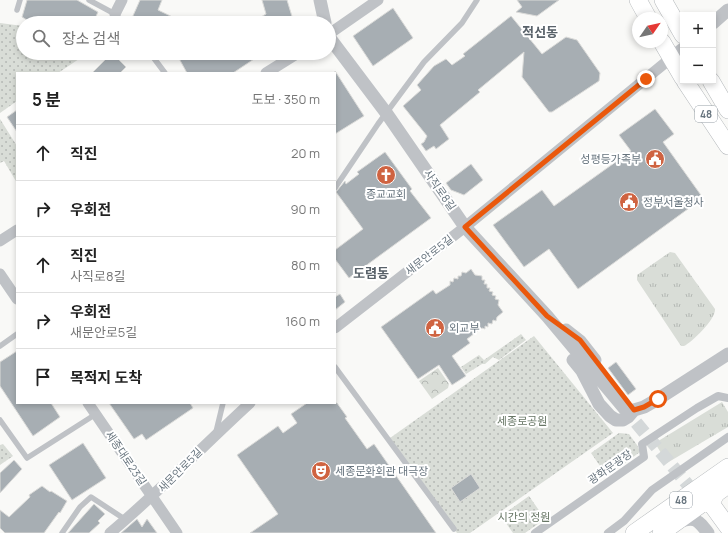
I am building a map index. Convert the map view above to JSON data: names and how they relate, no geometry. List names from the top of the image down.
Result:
{
  "streets": {
    "main road": ["48"],
    "street": [
      "사직로8길",
      "새문안로5길",
      "세종대로23길",
      "광화문광장"
    ]
  },
  "crossings": [
    ["사직로8길", "새문안로5길"],
    ["새문안로5길", "세종대로23길"]
  ],
  "districts": ["적선동", "도렴동"],
  "parks": ["세종로공원", "시간의 정원"],
  "places": {
    "public building": ["성평등가족부", "정부서울청사", "외교부"],
    "church": ["종교교회"],
    "theatre": ["세종문화회관 대극장"]
  },
  "north": "top right",
  "page": {
    "map_buttons": ["+", "−"],
    "search": "장소 검색",
    "heading": ["5 분", "도보 · 350 m"],
    "list": [
      ["직진", "20 m"],
      ["우회전", "90 m"],
      ["직진", "사직로8길", "80 m"],
      ["우회전", "새문안로5길", "160 m"],
      "목적지 도착"
    ]
  }
}
